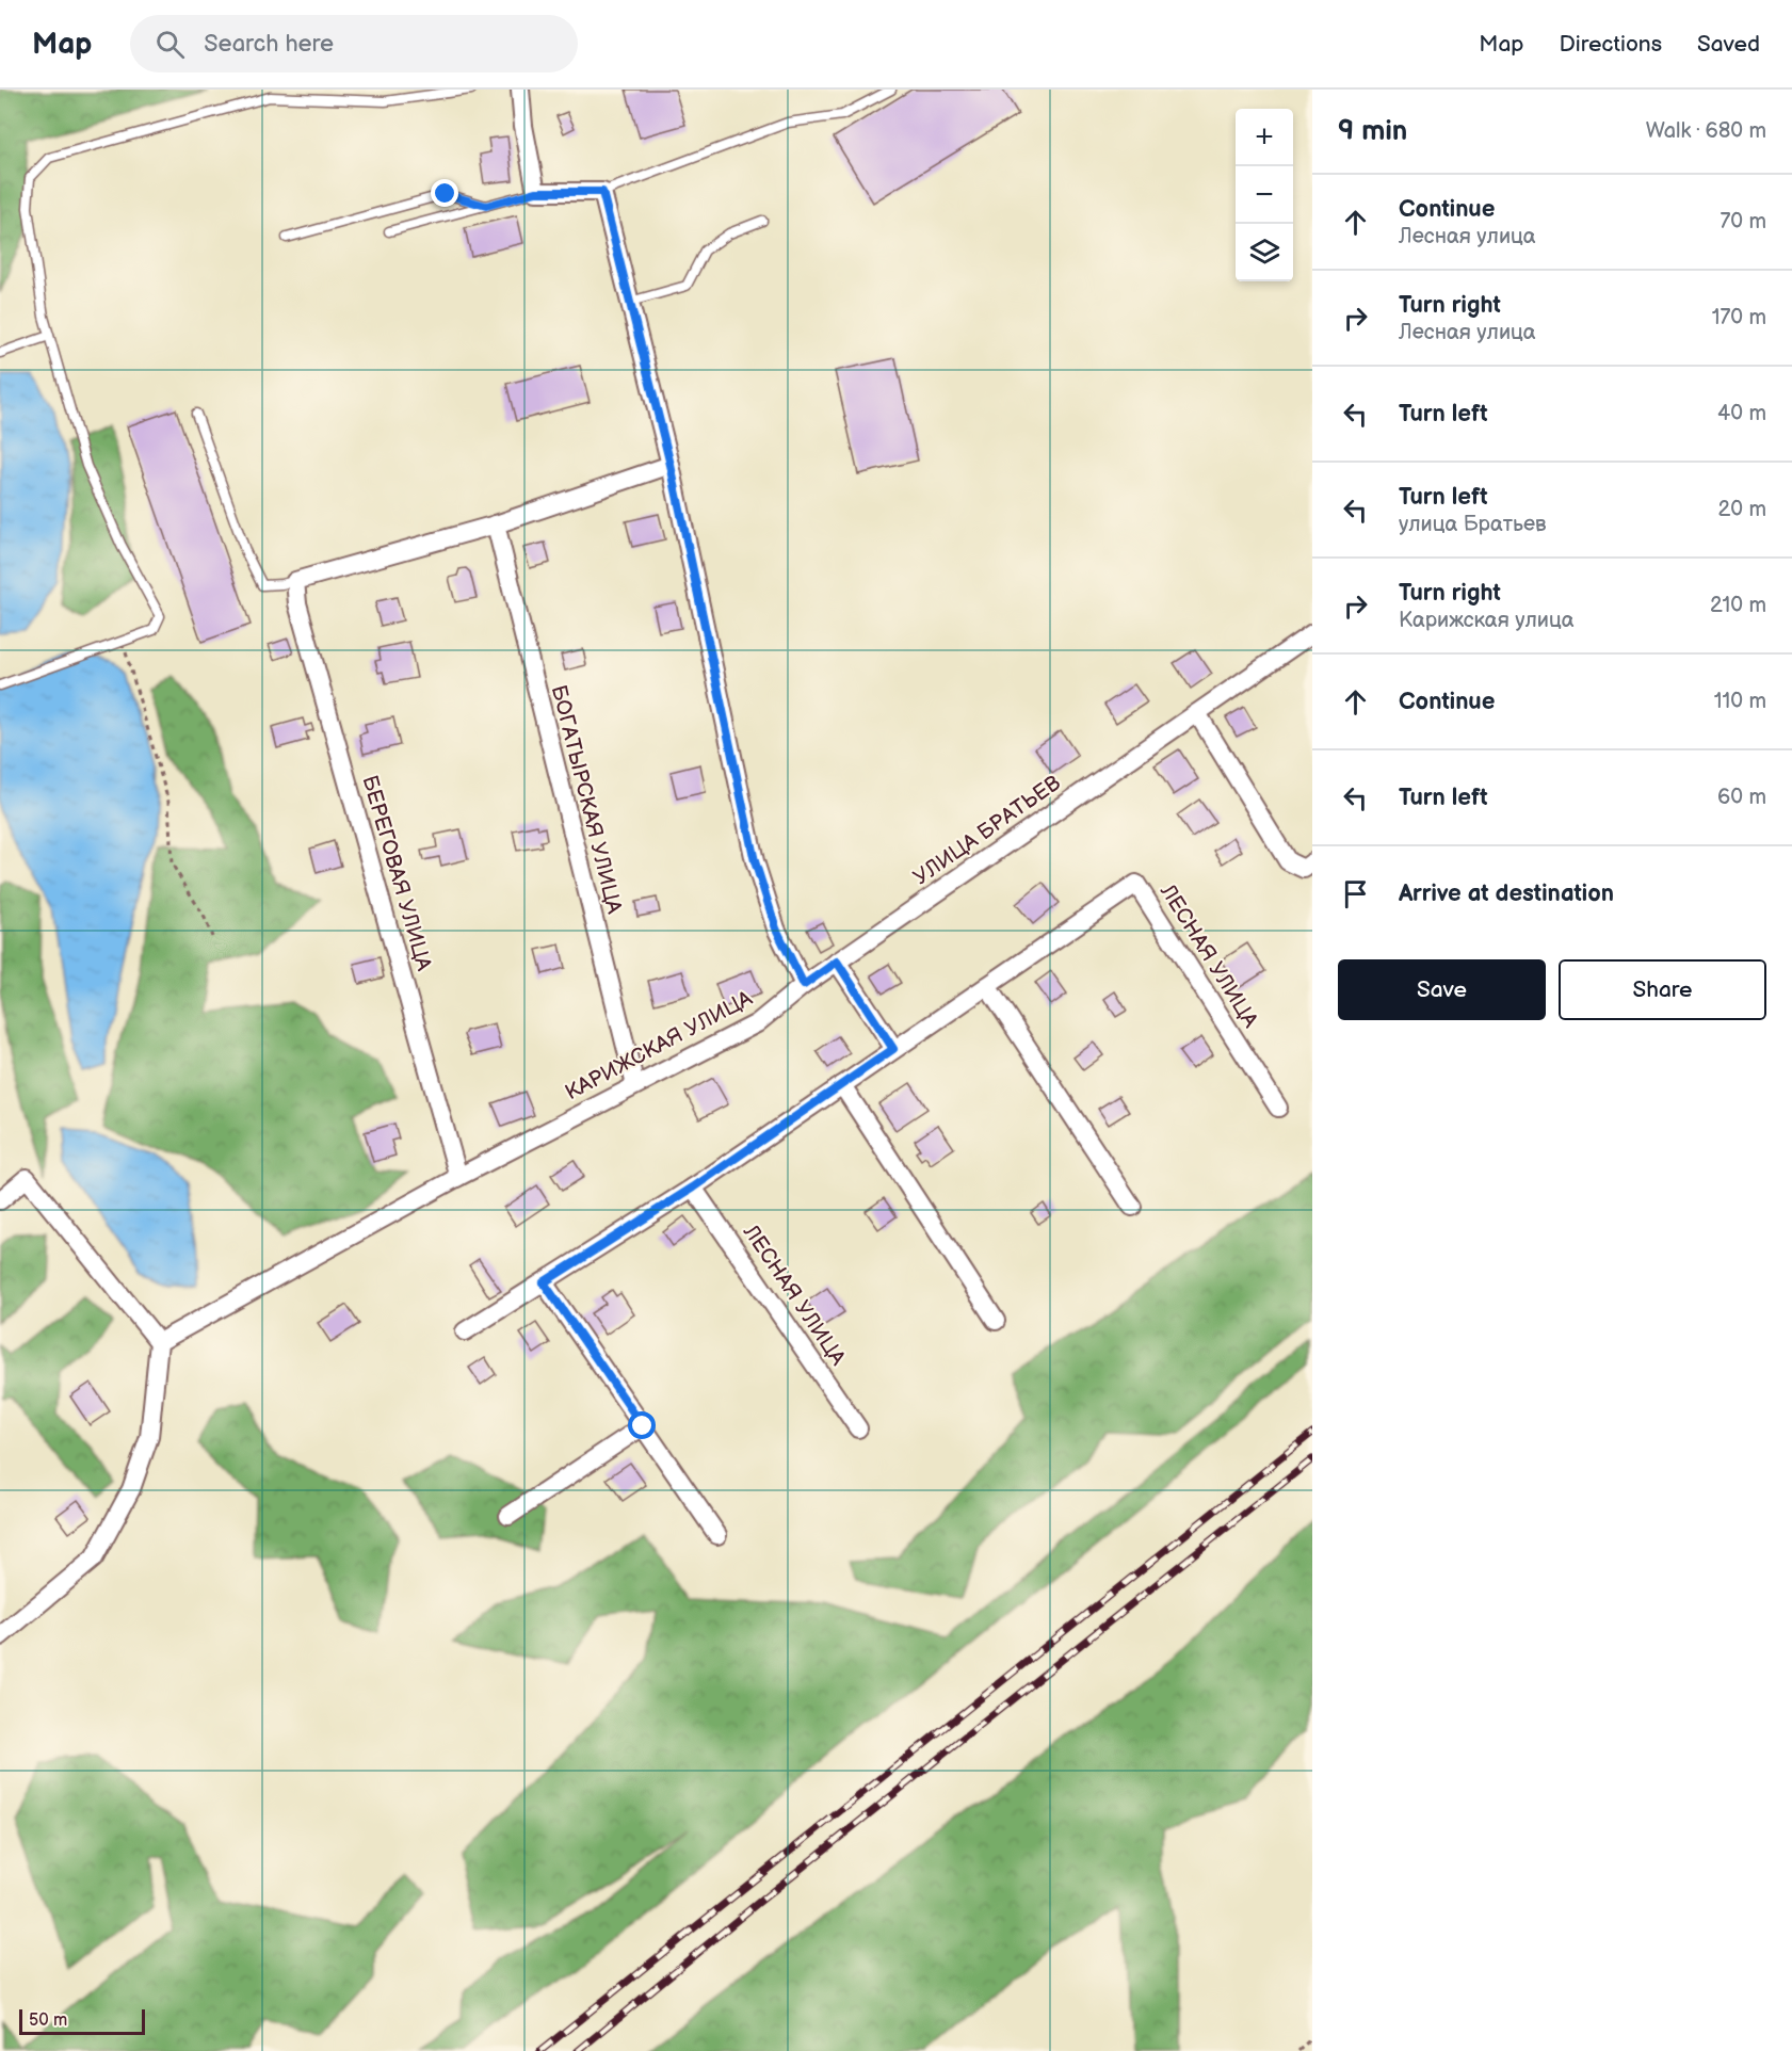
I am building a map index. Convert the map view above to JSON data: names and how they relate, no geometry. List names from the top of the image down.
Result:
{
  "streets": {
    "street": [
      "БОГАТЫРСКАЯ УЛИЦА",
      "УЛИЦА БРАТЬЕВ",
      "БЕРЕГОВАЯ УЛИЦА",
      "ЛЕСНАЯ УЛИЦА",
      "КАРИЖСКАЯ УЛИЦА"
    ]
  },
  "crossings": [
    ["БОГАТЫРСКАЯ УЛИЦА", "КАРИЖСКАЯ УЛИЦА"],
    ["УЛИЦА БРАТЬЕВ", "КАРИЖСКАЯ УЛИЦА"],
    ["БЕРЕГОВАЯ УЛИЦА", "КАРИЖСКАЯ УЛИЦА"]
  ],
  "scale_bar": "50 m",
  "page": {
    "header": "Map",
    "search": "Search here",
    "nav": ["Map", "Directions", "Saved"],
    "heading": ["9 min", "Walk · 680 m"],
    "map_buttons": ["+", "−"],
    "list": [
      ["Continue", "Лесная улица", "70 m"],
      ["Turn right", "Лесная улица", "170 m"],
      ["Turn left", "40 m"],
      ["Turn left", "улица Братьев", "20 m"],
      ["Turn right", "Карижская улица", "210 m"],
      ["Continue", "110 m"],
      ["Turn left", "60 m"],
      "Arrive at destination"
    ],
    "buttons": ["Save", "Share"],
    "scale": "50 m"
  }
}
